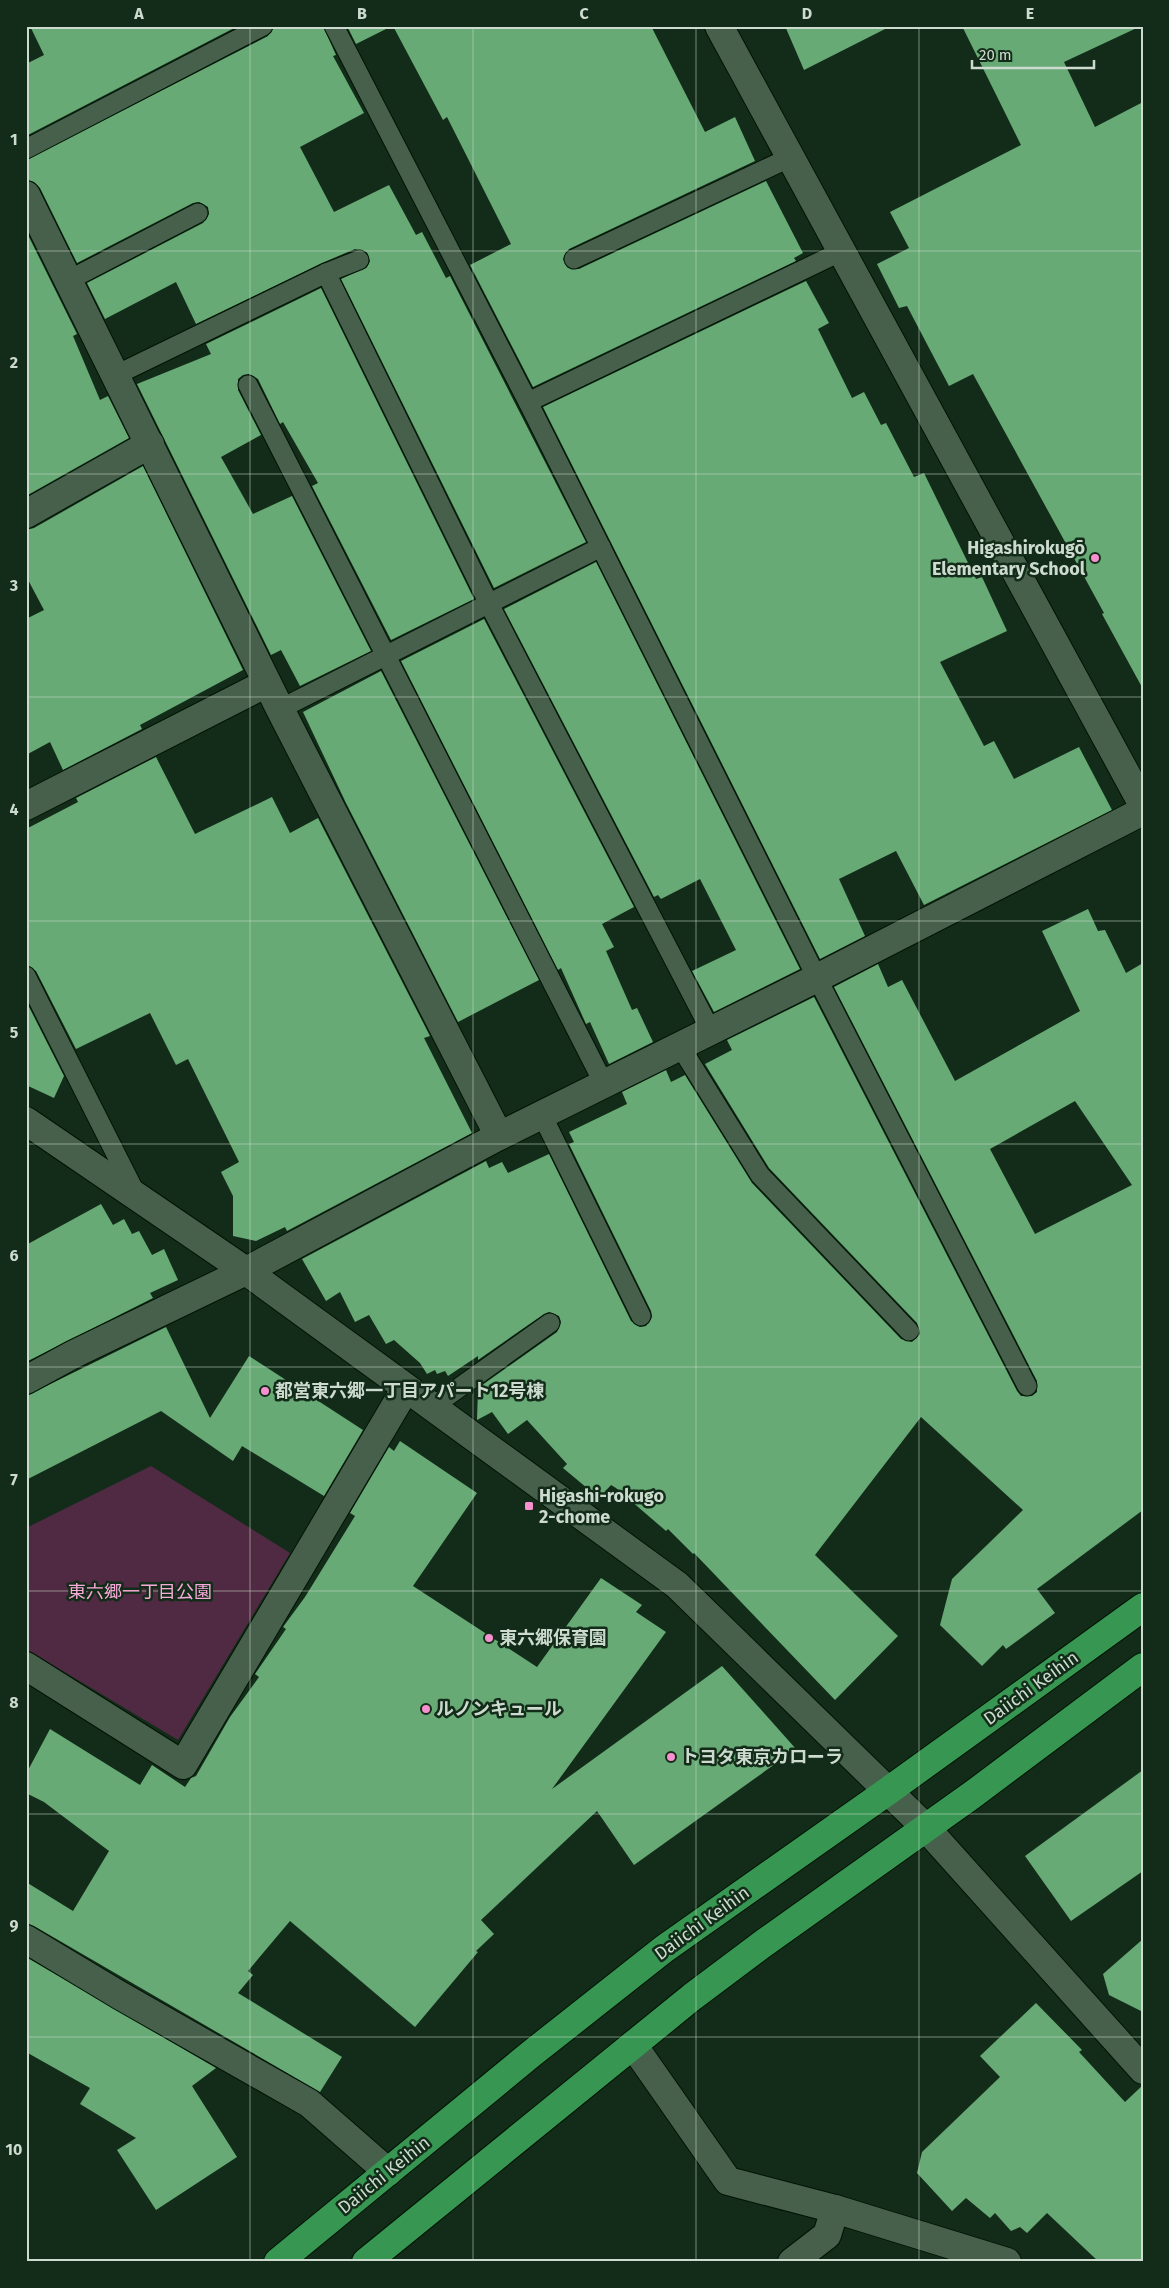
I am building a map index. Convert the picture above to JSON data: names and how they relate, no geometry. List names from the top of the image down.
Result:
{
  "streets": {
    "highway": ["Daiichi Keihin"]
  },
  "parks": ["東六郷一丁目公園"],
  "places": {
    "other": [
      "Higashirokugō Elementary School",
      "都営東六郷一丁目アパート12号棟",
      "東六郷保育園",
      "ルノンキュール",
      "トヨタ東京カローラ"
    ],
    "transit": ["Higashi-rokugo 2-chome"]
  },
  "scale_bar": "20 m",
  "grid": {
    "columns": [
      "A",
      "B",
      "C",
      "D",
      "E"
    ],
    "rows": [
      "1",
      "2",
      "3",
      "4",
      "5",
      "6",
      "7",
      "8",
      "9",
      "10"
    ]
  }
}
